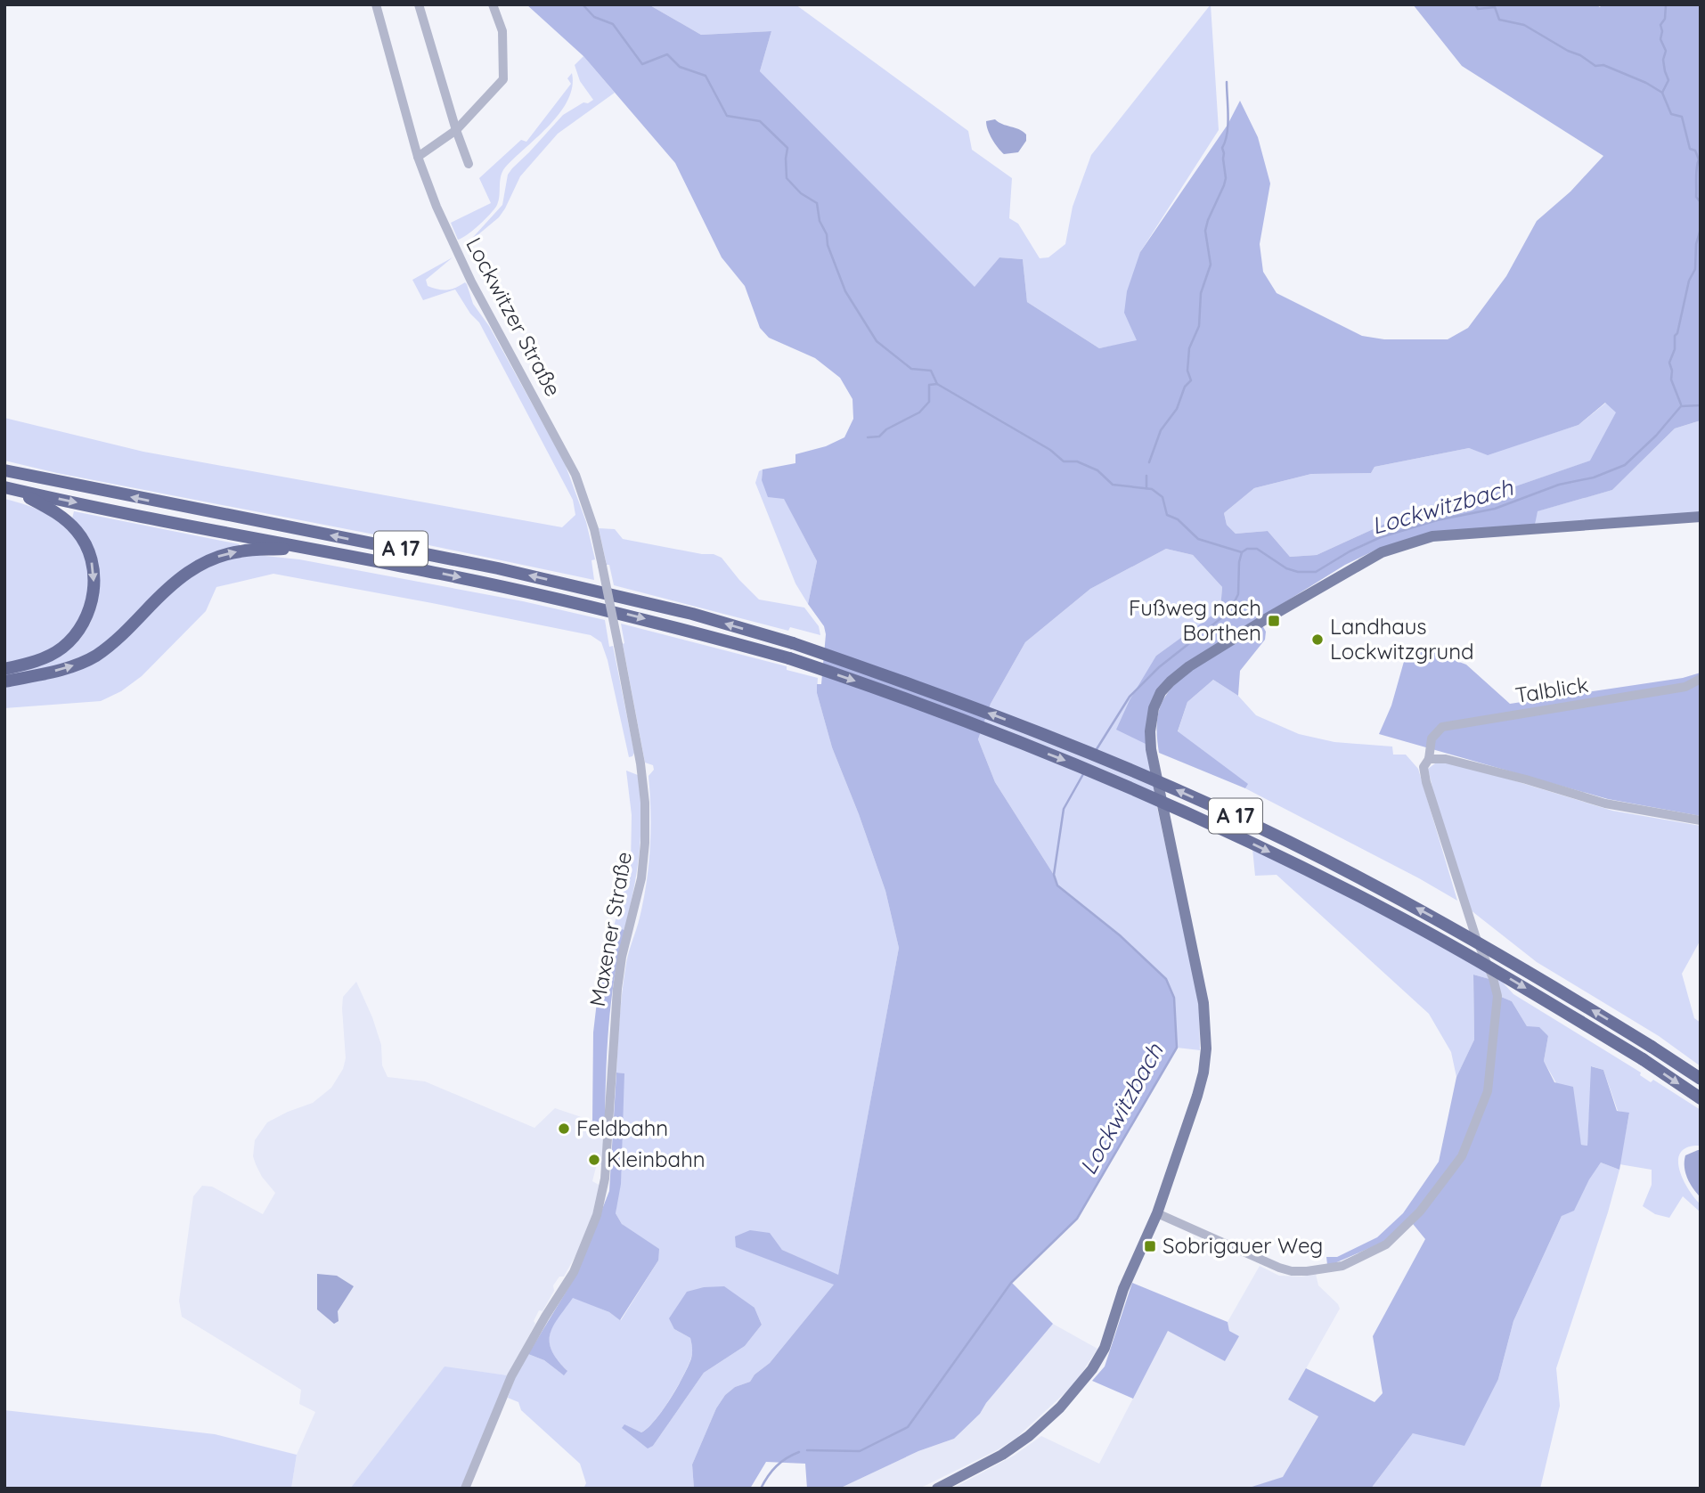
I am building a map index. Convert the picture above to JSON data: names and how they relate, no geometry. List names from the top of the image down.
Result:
{
  "streets": {
    "highway": ["A 17"],
    "street": ["Lockwitzer Straße", "Talblick", "Maxener Straße"]
  },
  "crossings": [
    ["Lockwitzer Straße", "Maxener Straße"]
  ],
  "water": ["Lockwitzbach"],
  "places": {
    "transit": ["Fußweg nach Borthen", "Sobrigauer Weg"],
    "other": ["Landhaus Lockwitzgrund", "Feldbahn", "Kleinbahn"]
  }
}
